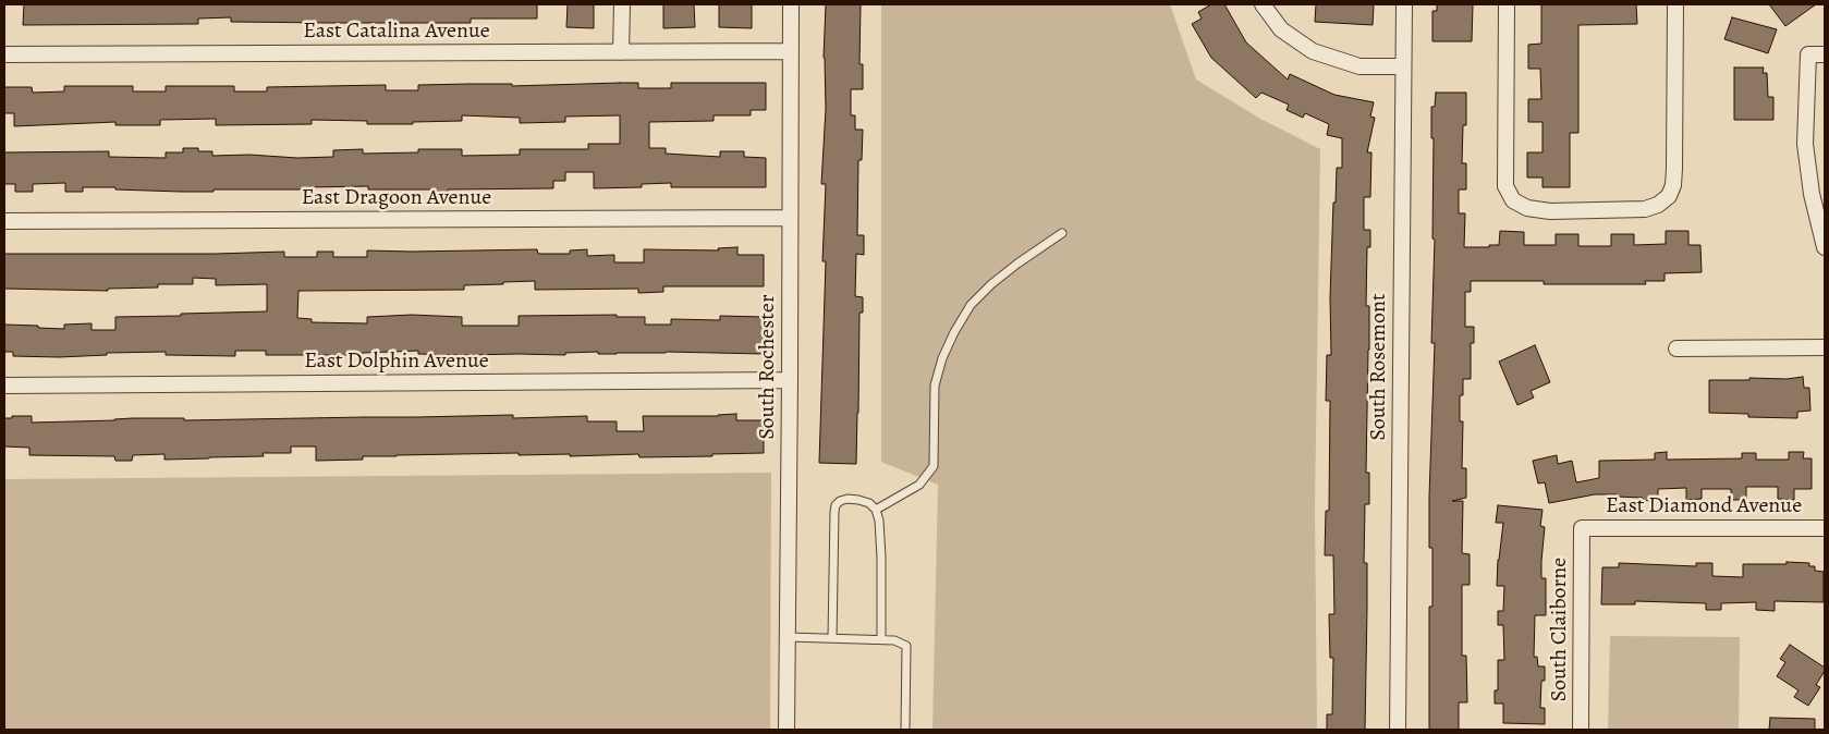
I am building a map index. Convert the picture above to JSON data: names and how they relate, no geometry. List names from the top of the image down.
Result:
{
  "streets": {
    "street": [
      "East Catalina Avenue",
      "East Dragoon Avenue",
      "East Dolphin Avenue",
      "South Rochester",
      "South Rosemont",
      "East Diamond Avenue",
      "South Claiborne"
    ]
  },
  "crossings": [
    ["East Catalina Avenue", "South Rochester"],
    ["East Dragoon Avenue", "South Rochester"],
    ["East Dolphin Avenue", "South Rochester"],
    ["East Diamond Avenue", "South Claiborne"]
  ]
}
